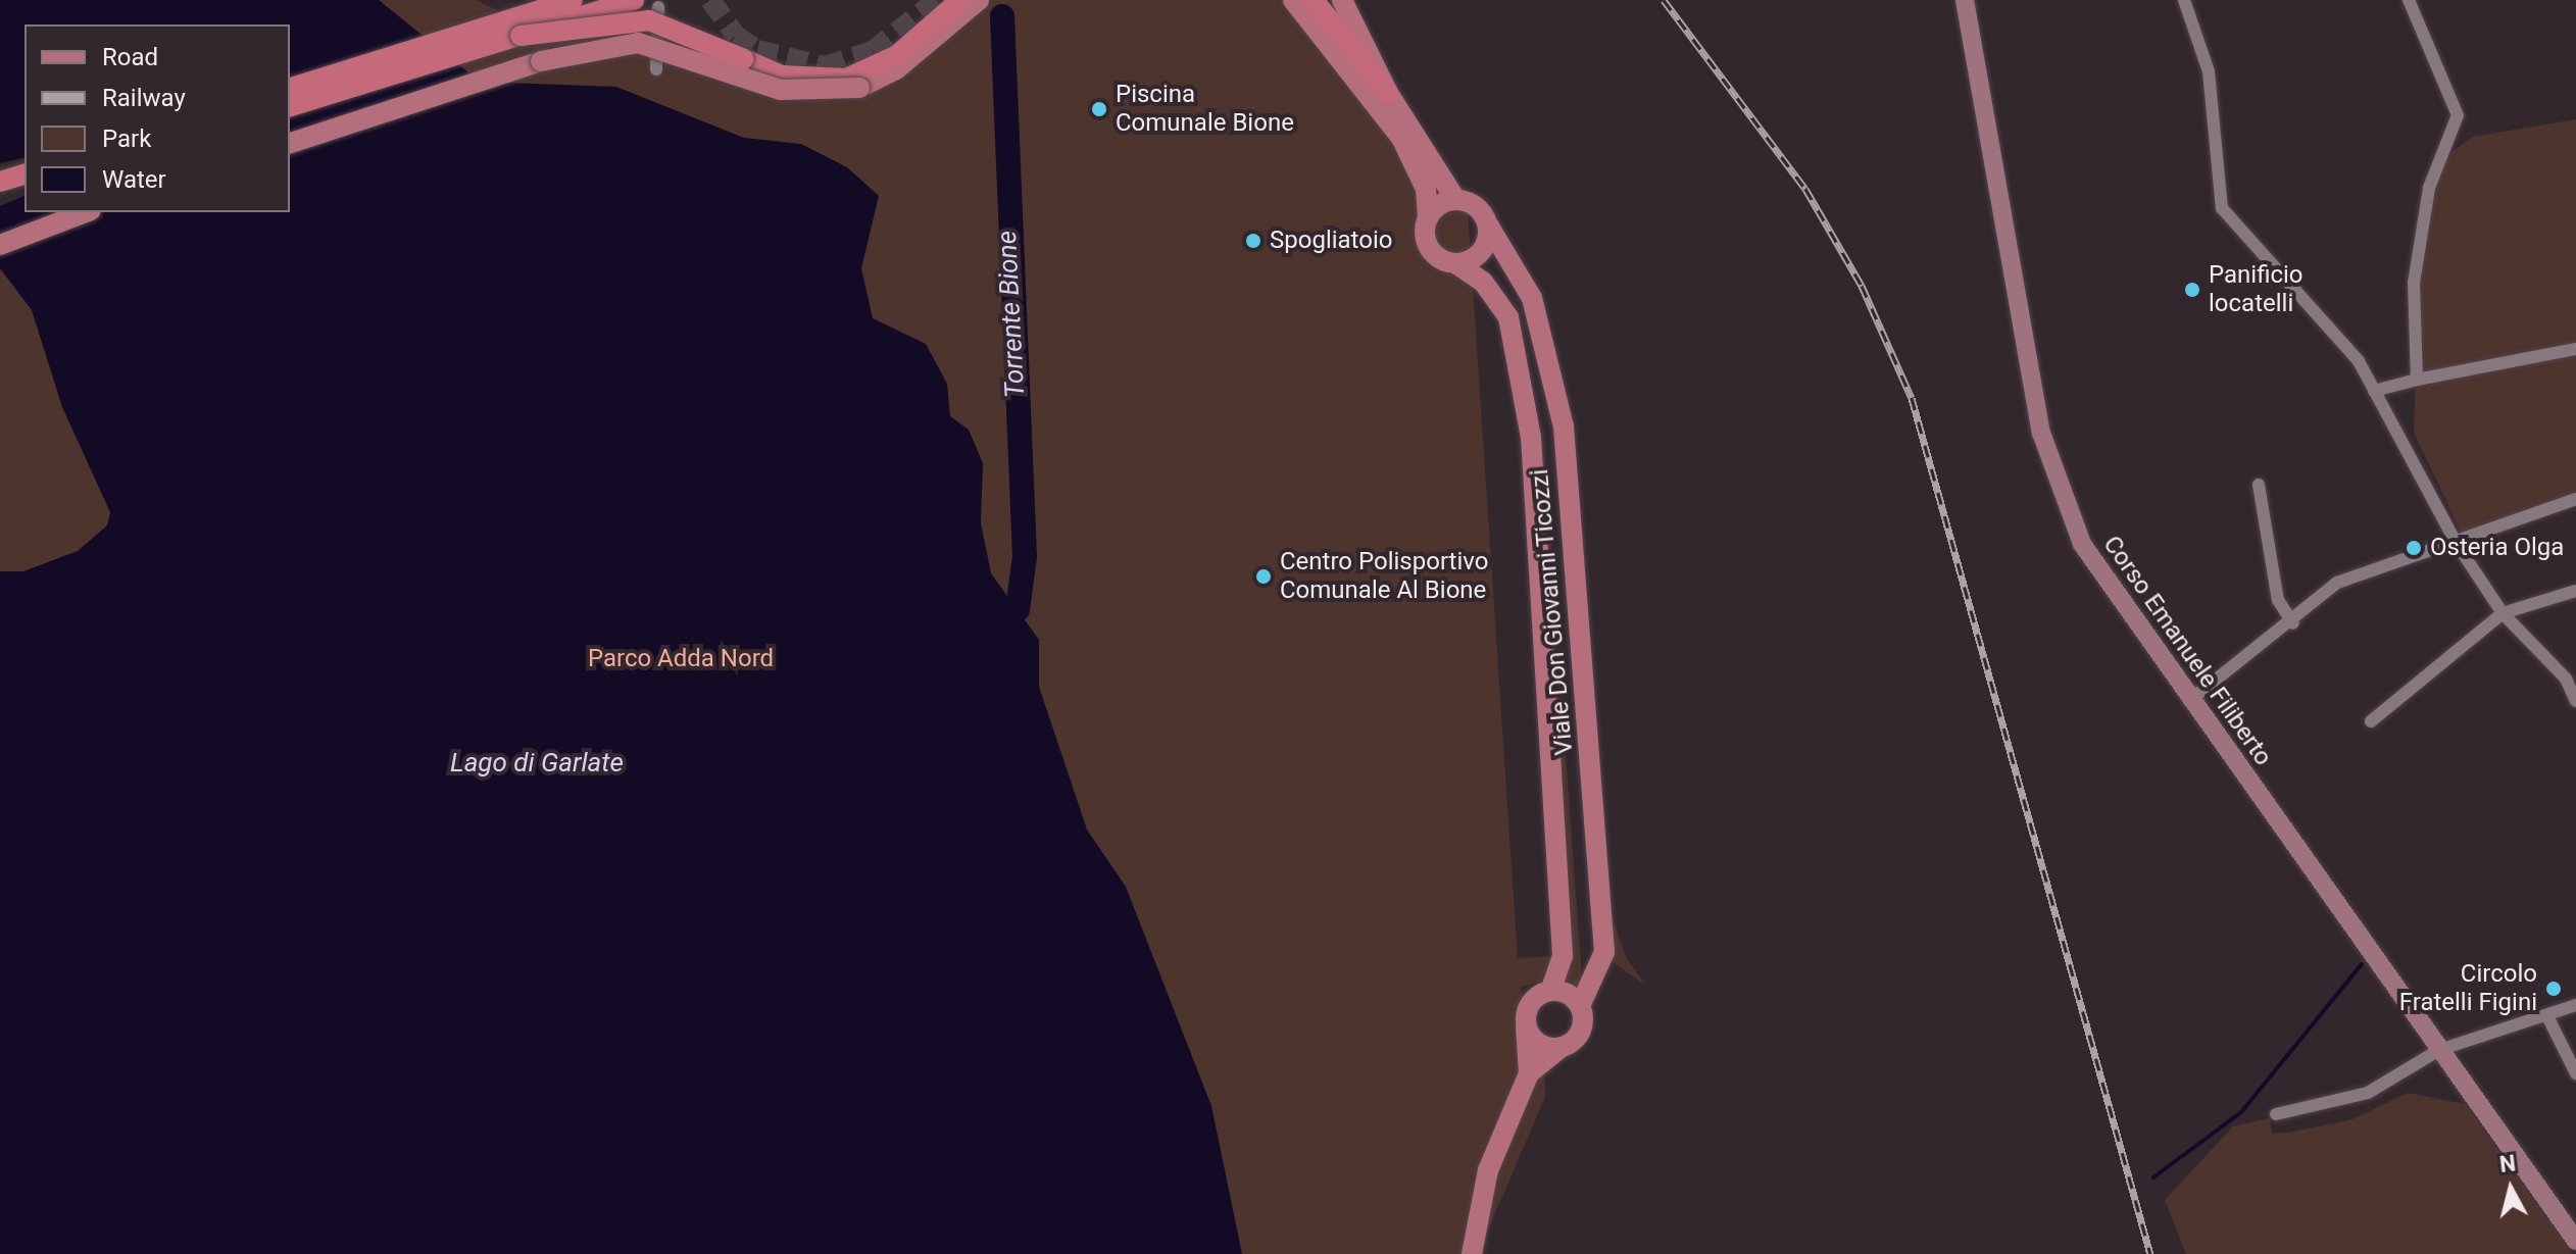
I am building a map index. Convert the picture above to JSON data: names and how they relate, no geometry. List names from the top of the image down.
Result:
{
  "streets": {
    "main road": ["Viale Don Giovanni Ticozzi", "Corso Emanuele Filiberto"]
  },
  "water": ["Torrente Bione", "Lago di Garlate"],
  "parks": ["Parco Adda Nord"],
  "places": [
    "Piscina Comunale Bione",
    "Spogliatoio",
    "Panificio locatelli",
    "Osteria Olga",
    "Centro Polisportivo Comunale Al Bione",
    "Circolo Fratelli Figini"
  ],
  "legend": [
    "Road",
    "Railway",
    "Park",
    "Water"
  ],
  "north": "top"
}
